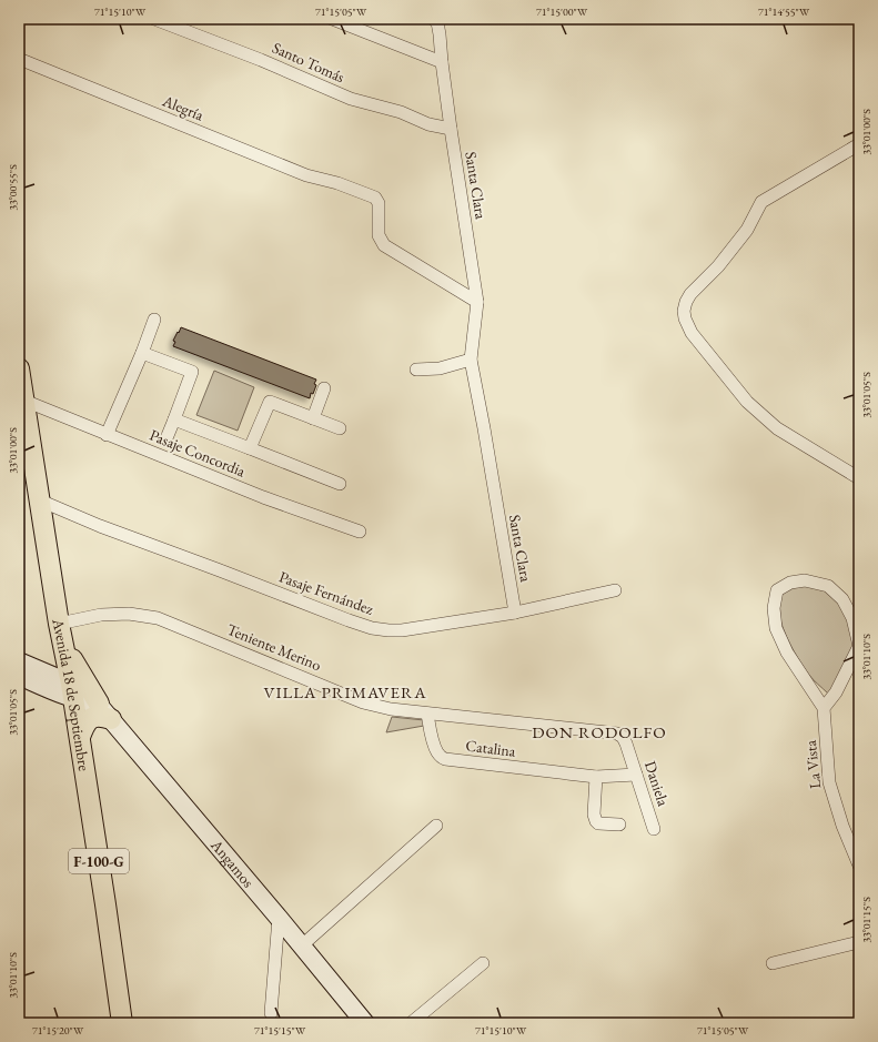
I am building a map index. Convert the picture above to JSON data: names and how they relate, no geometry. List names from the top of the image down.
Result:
{
  "streets": {
    "main road": ["Avenida 18 de Septiembre", "F-100-G"],
    "street": [
      "Santo Tomás",
      "Alegría",
      "Santa Clara",
      "Pasaje Concordia",
      "Pasaje Fernández",
      "Teniente Merino",
      "Catalina",
      "La Vista",
      "Daniela",
      "Angamos"
    ]
  },
  "crossings": [
    ["Santo Tomás", "Santa Clara"],
    ["Alegría", "Santa Clara"],
    ["Santa Clara", "Pasaje Fernández"],
    ["Pasaje Concordia", "Avenida 18 de Septiembre"],
    ["Pasaje Fernández", "Avenida 18 de Septiembre"],
    ["Teniente Merino", "Avenida 18 de Septiembre"],
    ["Teniente Merino", "Catalina"],
    ["Teniente Merino", "Daniela"],
    ["Catalina", "Daniela"]
  ],
  "districts": ["VILLA PRIMAVERA", "DON RODOLFO"],
  "coordinates": [
    "71°15'10\"W",
    "71°15'05\"W",
    "71°15'00\"W",
    "71°14'55\"W",
    "33°01'00\"S",
    "33°00'55\"S",
    "33°01'05\"S",
    "33°01'10\"S",
    "33°01'15\"S",
    "71°15'20\"W",
    "71°15'15\"W"
  ]
}
